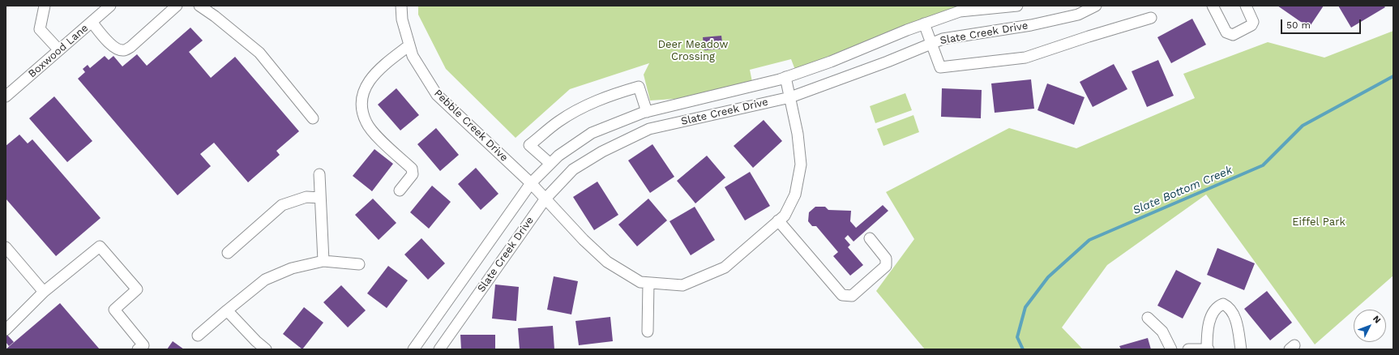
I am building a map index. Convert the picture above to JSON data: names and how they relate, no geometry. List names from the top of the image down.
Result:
{
  "streets": {
    "street": ["Slate Creek Drive", "Boxwood Lane", "Pebble Creek Drive"]
  },
  "crossings": [
    ["Slate Creek Drive", "Pebble Creek Drive"]
  ],
  "water": ["Slate Bottom Creek"],
  "parks": ["Deer Meadow Crossing", "Eiffel Park"],
  "scale_bar": "50 m",
  "north": "top right"
}
